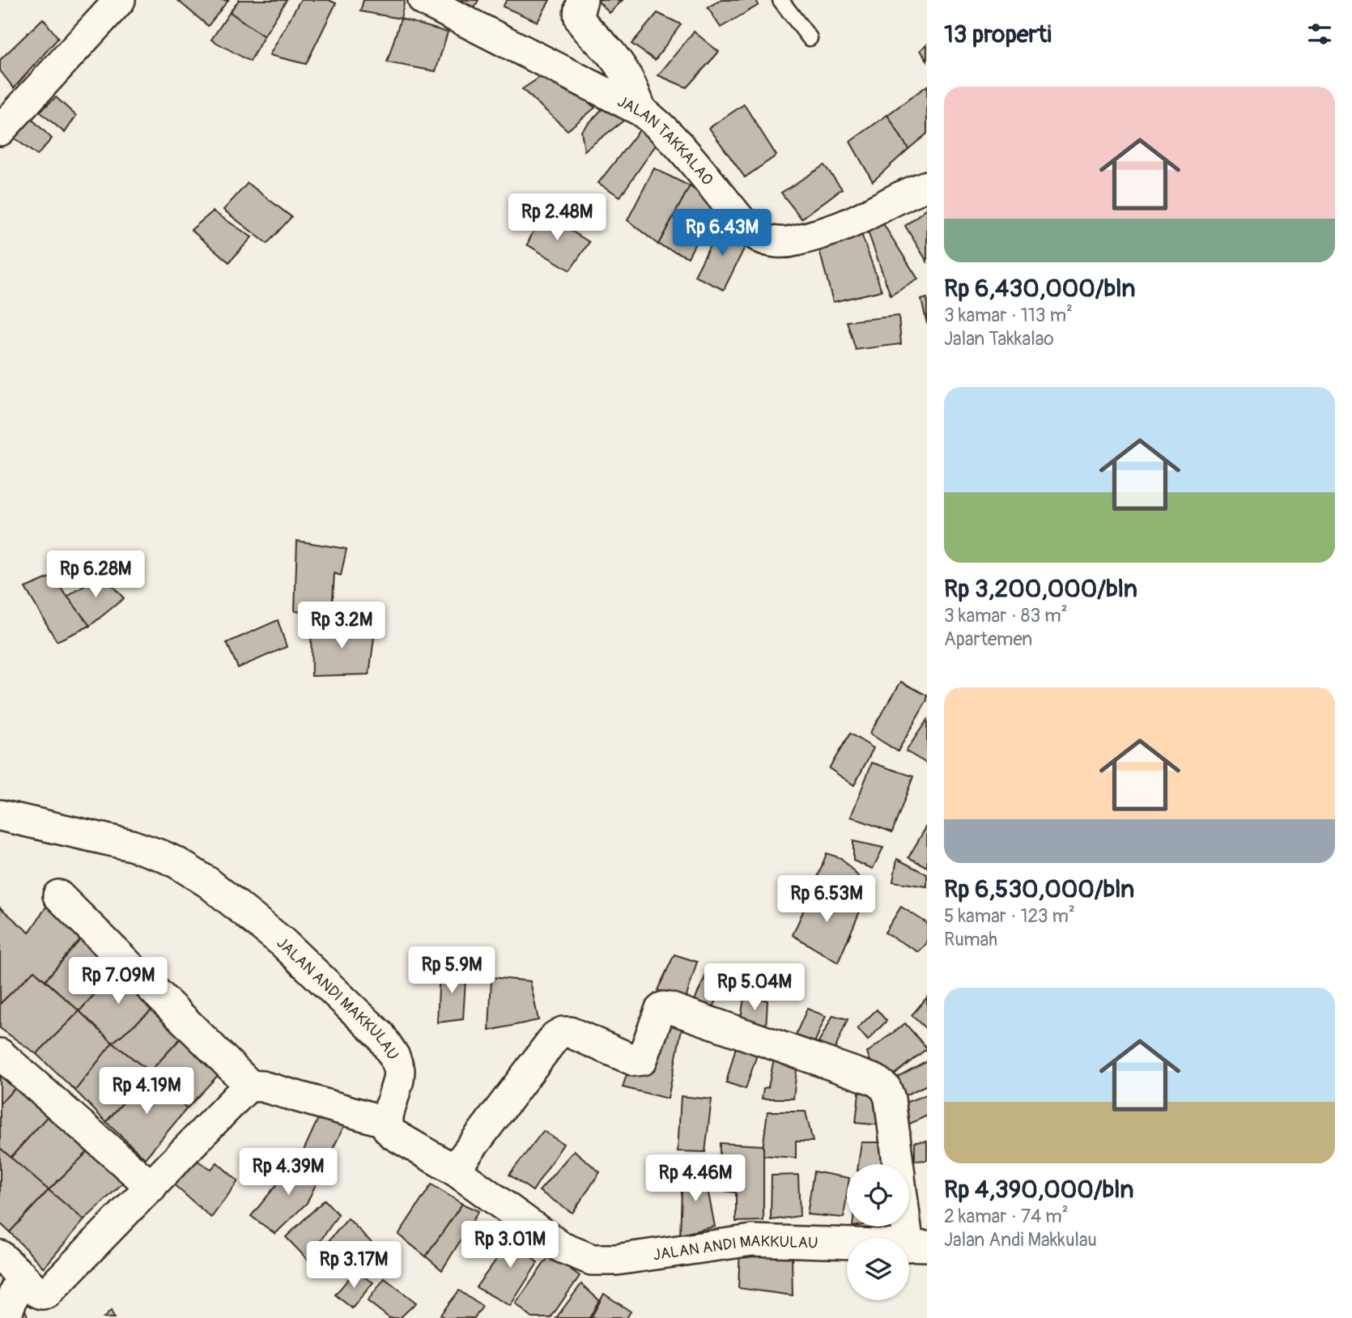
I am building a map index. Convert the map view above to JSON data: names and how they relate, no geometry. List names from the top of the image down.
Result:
{
  "streets": {
    "street": ["JALAN TAKKALAO", "JALAN ANDI MAKKULAU"]
  },
  "page": {
    "heading": "13 properti",
    "list": [
      {
        "name": "Rp 6,430,000/bln",
        "note": "3 kamar · 113 m² · Jalan Takkalao"
      },
      {
        "name": "Rp 3,200,000/bln",
        "note": "3 kamar · 83 m² · Apartemen"
      },
      {
        "name": "Rp 6,530,000/bln",
        "note": "5 kamar · 123 m² · Rumah"
      },
      {
        "name": "Rp 4,390,000/bln",
        "note": "2 kamar · 74 m² · Jalan Andi Makkulau"
      }
    ],
    "price": [
      "Rp 2.48M",
      "Rp 6.43M",
      "Rp 6.28M",
      "Rp 3.2M",
      "Rp 6.53M",
      "Rp 5.9M",
      "Rp 7.09M",
      "Rp 5.04M",
      "Rp 4.19M",
      "Rp 4.39M",
      "Rp 4.46M",
      "Rp 3.01M",
      "Rp 3.17M"
    ]
  }
}
